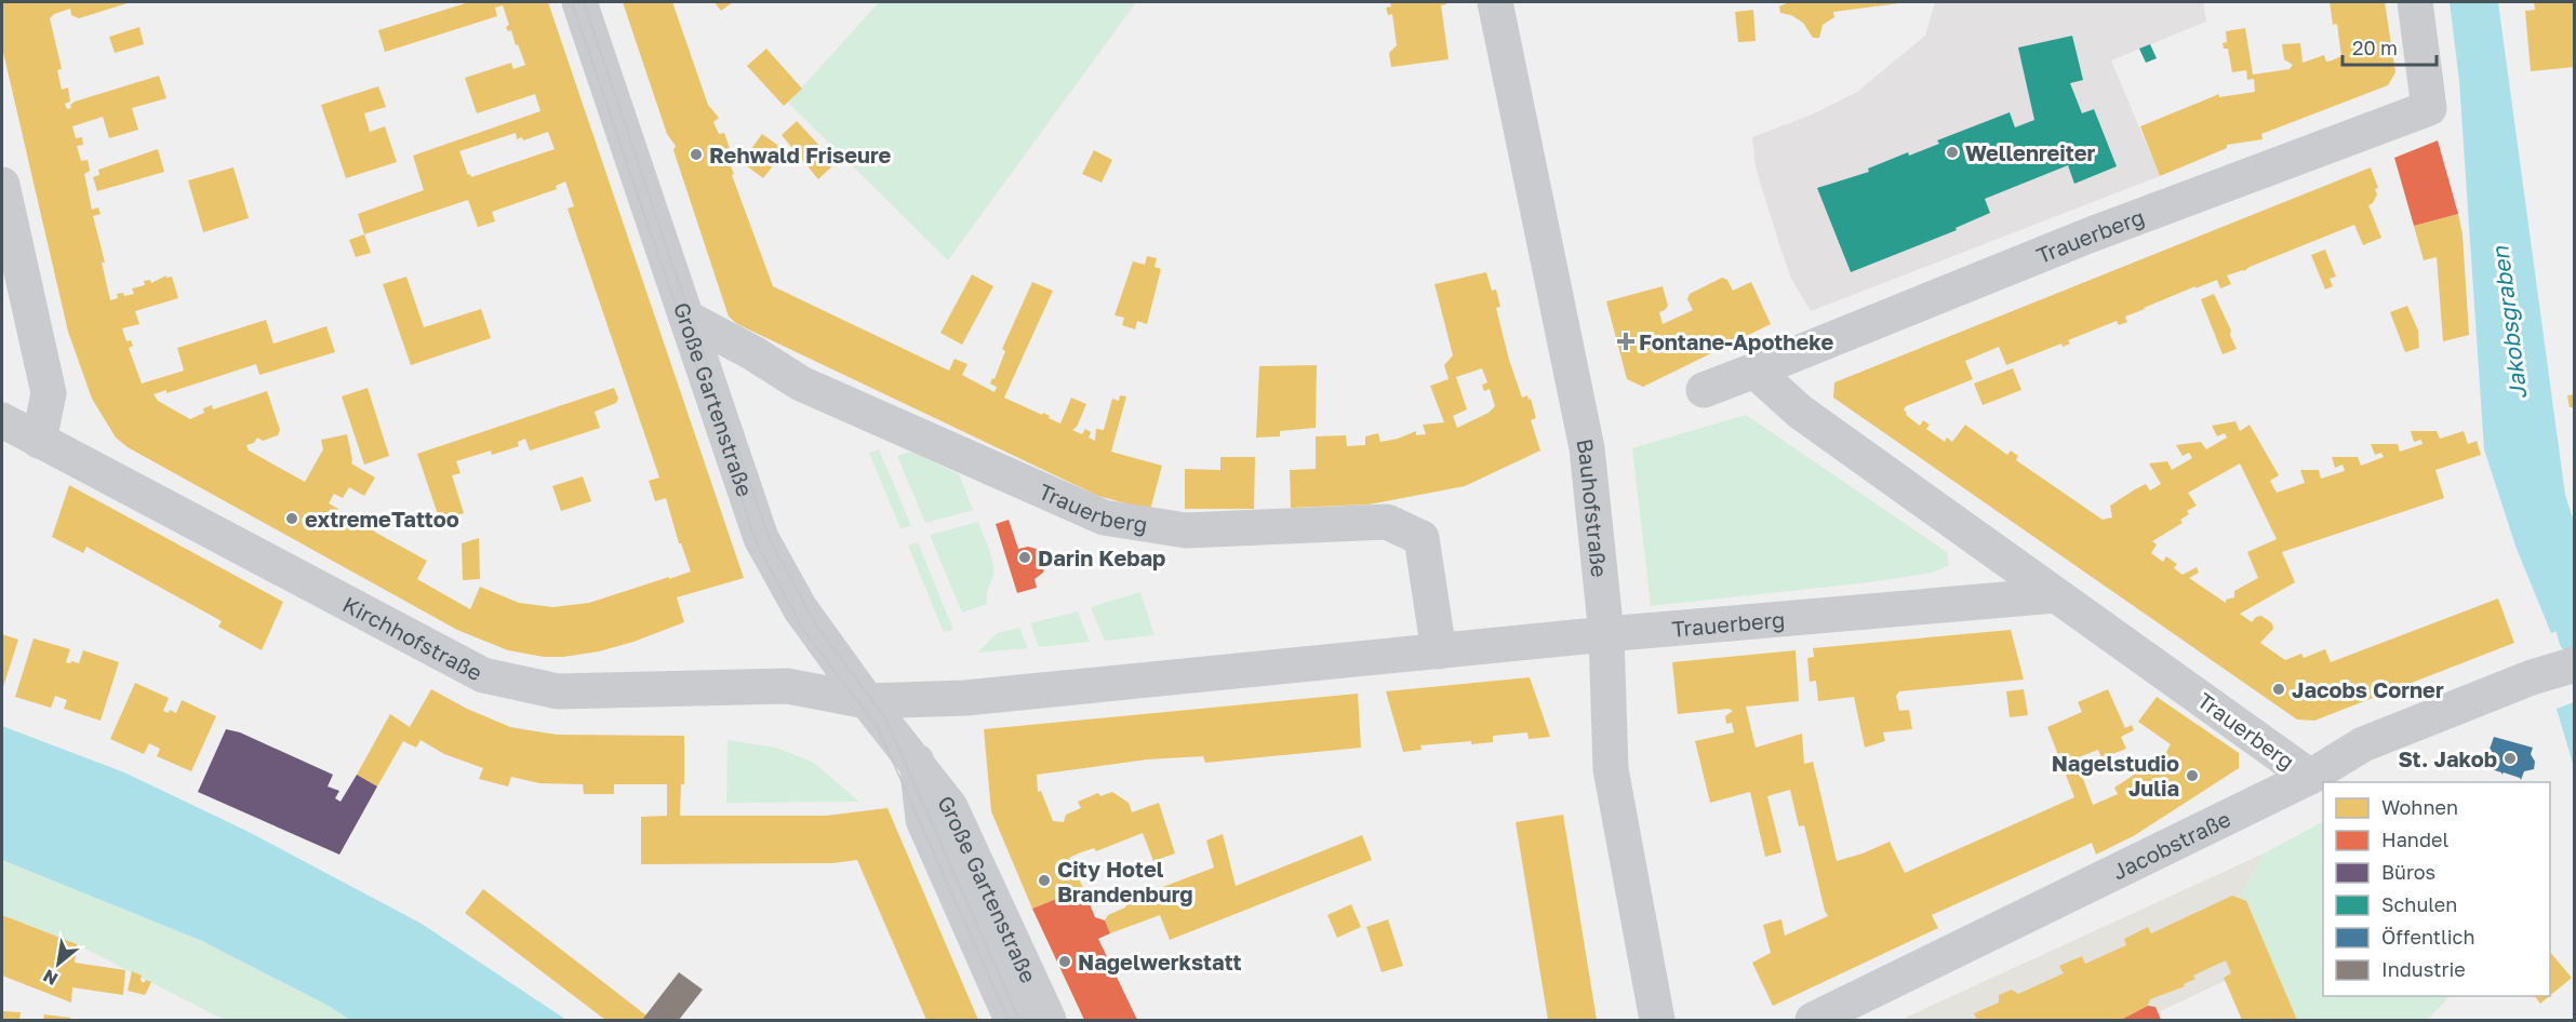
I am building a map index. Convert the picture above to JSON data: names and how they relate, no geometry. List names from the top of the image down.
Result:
{
  "streets": {
    "street": [
      "Trauerberg",
      "Große Gartenstraße",
      "Bauhofstraße",
      "Kirchhofstraße",
      "Jacobstraße"
    ]
  },
  "crossings": [
    ["Trauerberg", "Große Gartenstraße"],
    ["Trauerberg", "Bauhofstraße"],
    ["Trauerberg", "Kirchhofstraße"],
    ["Trauerberg", "Jacobstraße"],
    ["Große Gartenstraße", "Kirchhofstraße"]
  ],
  "water": ["Jakobsgraben"],
  "places": {
    "other": [
      "Wellenreiter",
      "Rehwald Friseure",
      "extremeTattoo",
      "Darin Kebap",
      "Jacobs Corner",
      "St. Jakob",
      "Nagelstudio Julia",
      "City Hotel Brandenburg",
      "Nagelwerkstatt"
    ],
    "health": ["Fontane-Apotheke"]
  },
  "legend": [
    "Wohnen",
    "Handel",
    "Büros",
    "Schulen",
    "Öffentlich",
    "Industrie"
  ],
  "scale_bar": "20 m",
  "north": "bottom left"
}
